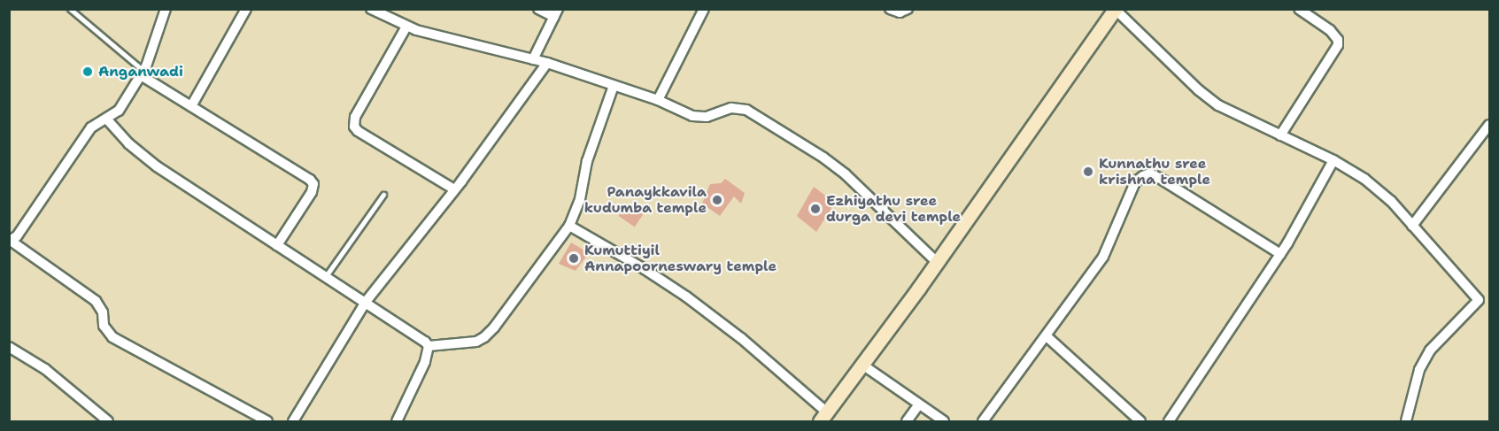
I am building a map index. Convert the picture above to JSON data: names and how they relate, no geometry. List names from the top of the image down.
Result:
{
  "places": [
    "Anganwadi",
    "Kunnathu sree krishna temple",
    "Panaykkavila kudumba temple",
    "Ezhiyathu sree durga devi temple",
    "Kumuttiyil Annapoorneswary temple"
  ]
}
